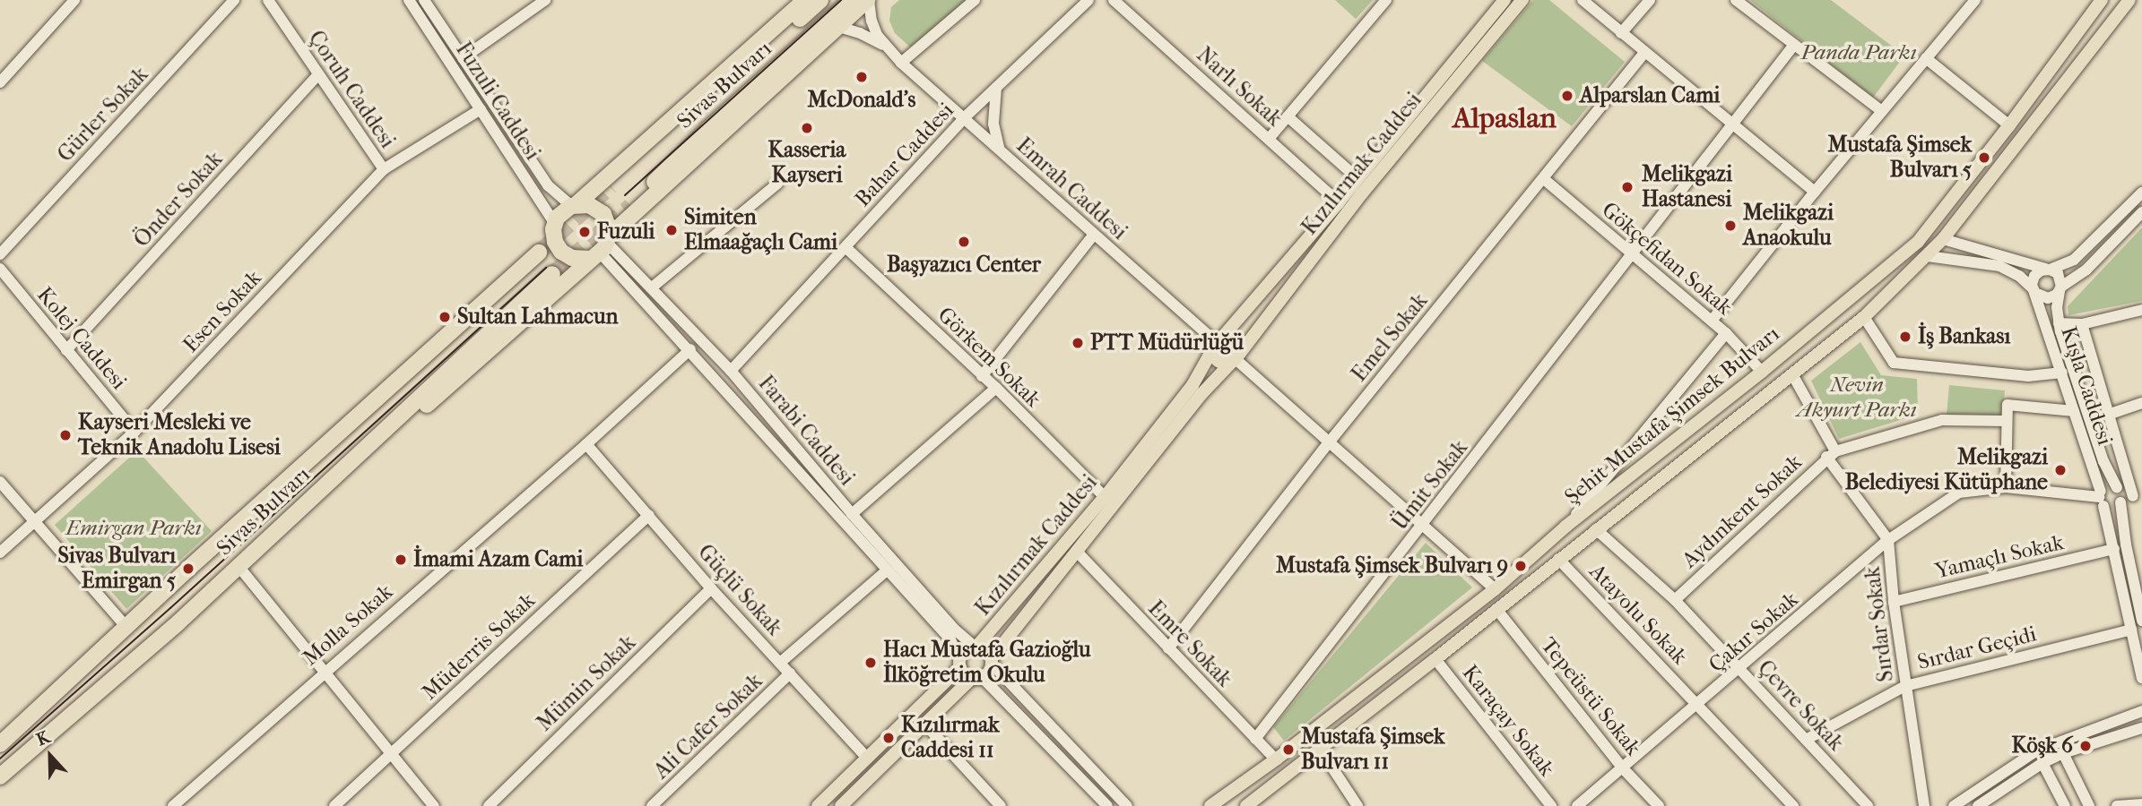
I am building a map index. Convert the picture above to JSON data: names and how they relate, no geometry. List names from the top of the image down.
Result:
{
  "streets": {
    "highway": ["Sivas Bulvarı"],
    "main road": ["Kızılırmak Caddesi", "Şehit Mustafa Şimsek Bulvarı"],
    "street": [
      "Narlı Sokak",
      "Çoruh Caddesi",
      "Fuzuli Caddesi",
      "Gürler Sokak",
      "Bahar Caddesi",
      "Emrah Caddesi",
      "Önder Sokak",
      "Gökçefidan Sokak",
      "Esen Sokak",
      "Emel Sokak",
      "Kolej Caddesi",
      "Görkem Sokak",
      "Kışla Caddesi",
      "Farabi Caddesi",
      "Ümit Sokak",
      "Aydınkent Sokak",
      "Yamaçlı Sokak",
      "Güçlü Sokak",
      "Atayolu Sokak",
      "Sırdar Sokak",
      "Molla Sokak",
      "Çakır Sokak",
      "Emre Sokak",
      "Müderris Sokak",
      "Sırdar Geçidi",
      "Mümin Sokak",
      "Tepeüstü Sokak",
      "Çevre Sokak",
      "Karaçay Sokak",
      "Ali Cafer Sokak"
    ]
  },
  "crossings": [
    ["Narlı Sokak", "Kızılırmak Caddesi"],
    ["Çoruh Caddesi", "Önder Sokak"],
    ["Çoruh Caddesi", "Esen Sokak"],
    ["Fuzuli Caddesi", "Esen Sokak"],
    ["Fuzuli Caddesi", "Farabi Caddesi"],
    ["Bahar Caddesi", "Emrah Caddesi"],
    ["Bahar Caddesi", "Görkem Sokak"],
    ["Bahar Caddesi", "Farabi Caddesi"],
    ["Kızılırmak Caddesi", "Emrah Caddesi"],
    ["Kızılırmak Caddesi", "Görkem Sokak"],
    ["Kızılırmak Caddesi", "Farabi Caddesi"],
    ["Kızılırmak Caddesi", "Emre Sokak"],
    ["Önder Sokak", "Kolej Caddesi"],
    ["Gökçefidan Sokak", "Emel Sokak"],
    ["Gökçefidan Sokak", "Şehit Mustafa Şimsek Bulvarı"],
    ["Gökçefidan Sokak", "Ümit Sokak"],
    ["Esen Sokak", "Kolej Caddesi"],
    ["Emel Sokak", "Emre Sokak"],
    ["Kışla Caddesi", "Yamaçlı Sokak"],
    ["Kışla Caddesi", "Sırdar Geçidi"],
    ["Şehit Mustafa Şimsek Bulvarı", "Atayolu Sokak"],
    ["Şehit Mustafa Şimsek Bulvarı", "Sırdar Sokak"],
    ["Şehit Mustafa Şimsek Bulvarı", "Emre Sokak"],
    ["Şehit Mustafa Şimsek Bulvarı", "Tepeüstü Sokak"],
    ["Şehit Mustafa Şimsek Bulvarı", "Çevre Sokak"],
    ["Şehit Mustafa Şimsek Bulvarı", "Karaçay Sokak"],
    ["Farabi Caddesi", "Molla Sokak"],
    ["Ümit Sokak", "Emre Sokak"],
    ["Aydınkent Sokak", "Sırdar Sokak"],
    ["Aydınkent Sokak", "Çevre Sokak"],
    ["Yamaçlı Sokak", "Sırdar Sokak"],
    ["Güçlü Sokak", "Molla Sokak"],
    ["Güçlü Sokak", "Müderris Sokak"],
    ["Güçlü Sokak", "Mümin Sokak"],
    ["Güçlü Sokak", "Ali Cafer Sokak"],
    ["Atayolu Sokak", "Çakır Sokak"],
    ["Sırdar Sokak", "Çakır Sokak"],
    ["Sırdar Sokak", "Sırdar Geçidi"],
    ["Çakır Sokak", "Tepeüstü Sokak"],
    ["Çakır Sokak", "Çevre Sokak"],
    ["Sırdar Geçidi", "Çevre Sokak"]
  ],
  "districts": ["Alpaslan"],
  "parks": ["Panda Parkı", "Nevin Akyurt Parkı", "Emirgan Parkı"],
  "places": [
    "McDonald's",
    "Alparslan Cami",
    "Kasseria Kayseri",
    "Mustafa Şimsek Bulvarı 5",
    "Melikgazi Hastanesi",
    "Melikgazi Anaokulu",
    "Simiten Elmaağaçlı Cami",
    "Fuzuli",
    "Başyazıcı Center",
    "Sultan Lahmacun",
    "İş Bankası",
    "PTT Müdürlüğü",
    "Kayseri Mesleki ve Teknik Anadolu Lisesi",
    "Melikgazi Belediyesi Kütüphane",
    "İmami Azam Cami",
    "Mustafa Şimsek Bulvarı 9",
    "Sivas Bulvarı Emirgan 5",
    "Hacı Mustafa Gazioğlu İlköğretim Okulu",
    "Kızılırmak Caddesi 11",
    "Köşk 6",
    "Mustafa Şimsek Bulvarı 11"
  ],
  "north": "top"
}
